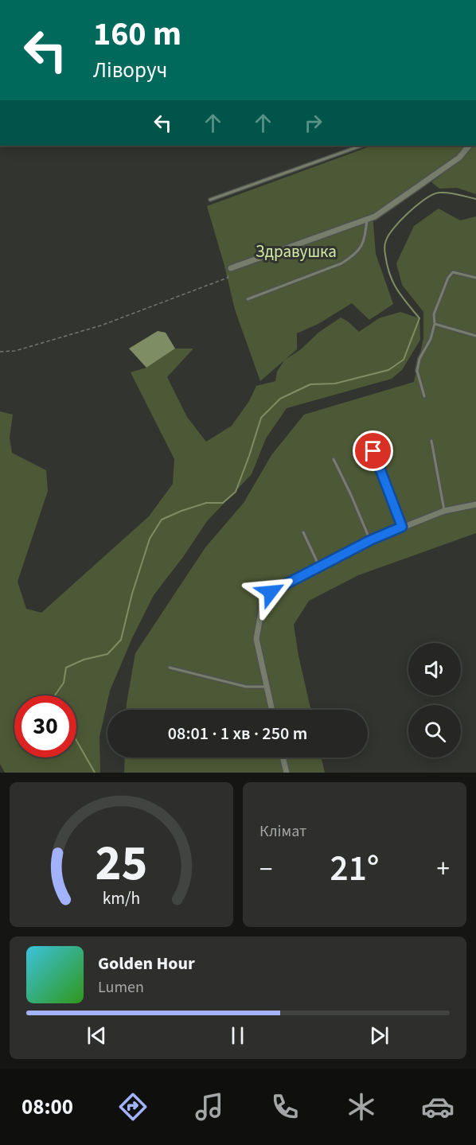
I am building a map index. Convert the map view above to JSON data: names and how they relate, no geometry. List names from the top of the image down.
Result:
{
  "parks": ["Здравушка"],
  "page": {
    "turn": ["160 m", "Ліворуч"],
    "limit": "30",
    "trip": "08:01 · 1 хв · 250 m",
    "tile": "Клімат",
    "heat": ["−", "21°", "+"],
    "song": ["Golden Hour", "Lumen"],
    "tabs": "08:00",
    "gauge": ["25", "km/h"]
  }
}
